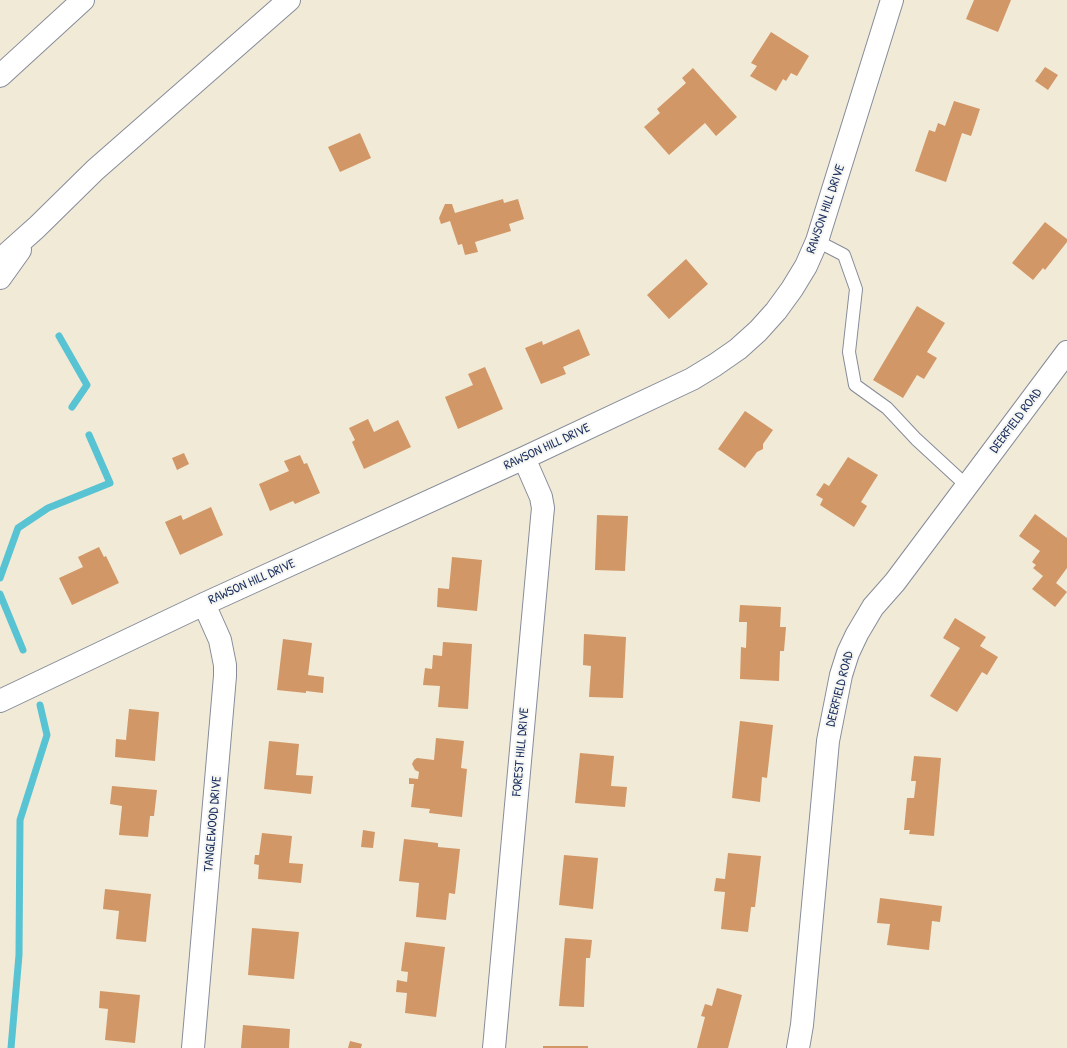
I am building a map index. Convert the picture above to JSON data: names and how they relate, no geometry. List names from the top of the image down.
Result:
{
  "streets": {
    "main road": [
      "RAWSON HILL DRIVE",
      "DEERFIELD ROAD",
      "FOREST HILL DRIVE",
      "TANGLEWOOD DRIVE"
    ]
  },
  "crossings": [
    ["RAWSON HILL DRIVE", "FOREST HILL DRIVE"],
    ["RAWSON HILL DRIVE", "TANGLEWOOD DRIVE"]
  ]
}
